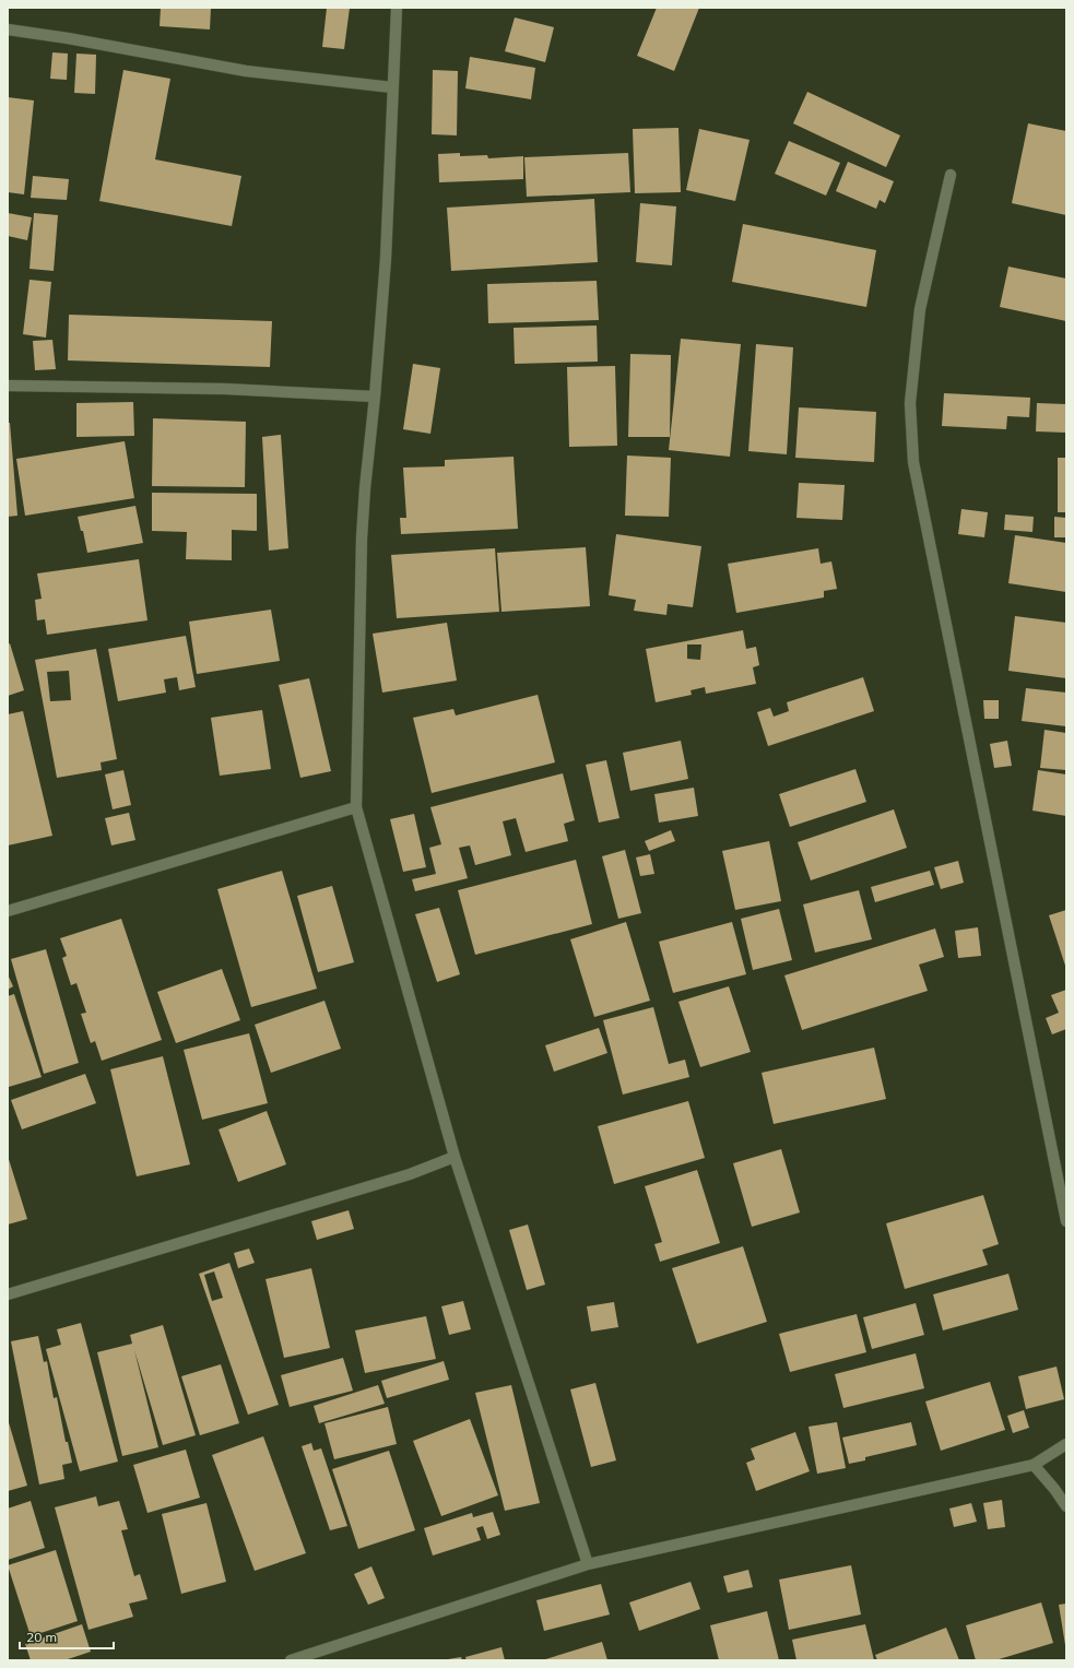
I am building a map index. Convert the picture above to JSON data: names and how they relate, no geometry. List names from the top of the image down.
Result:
{
  "scale_bar": "20 m"
}
